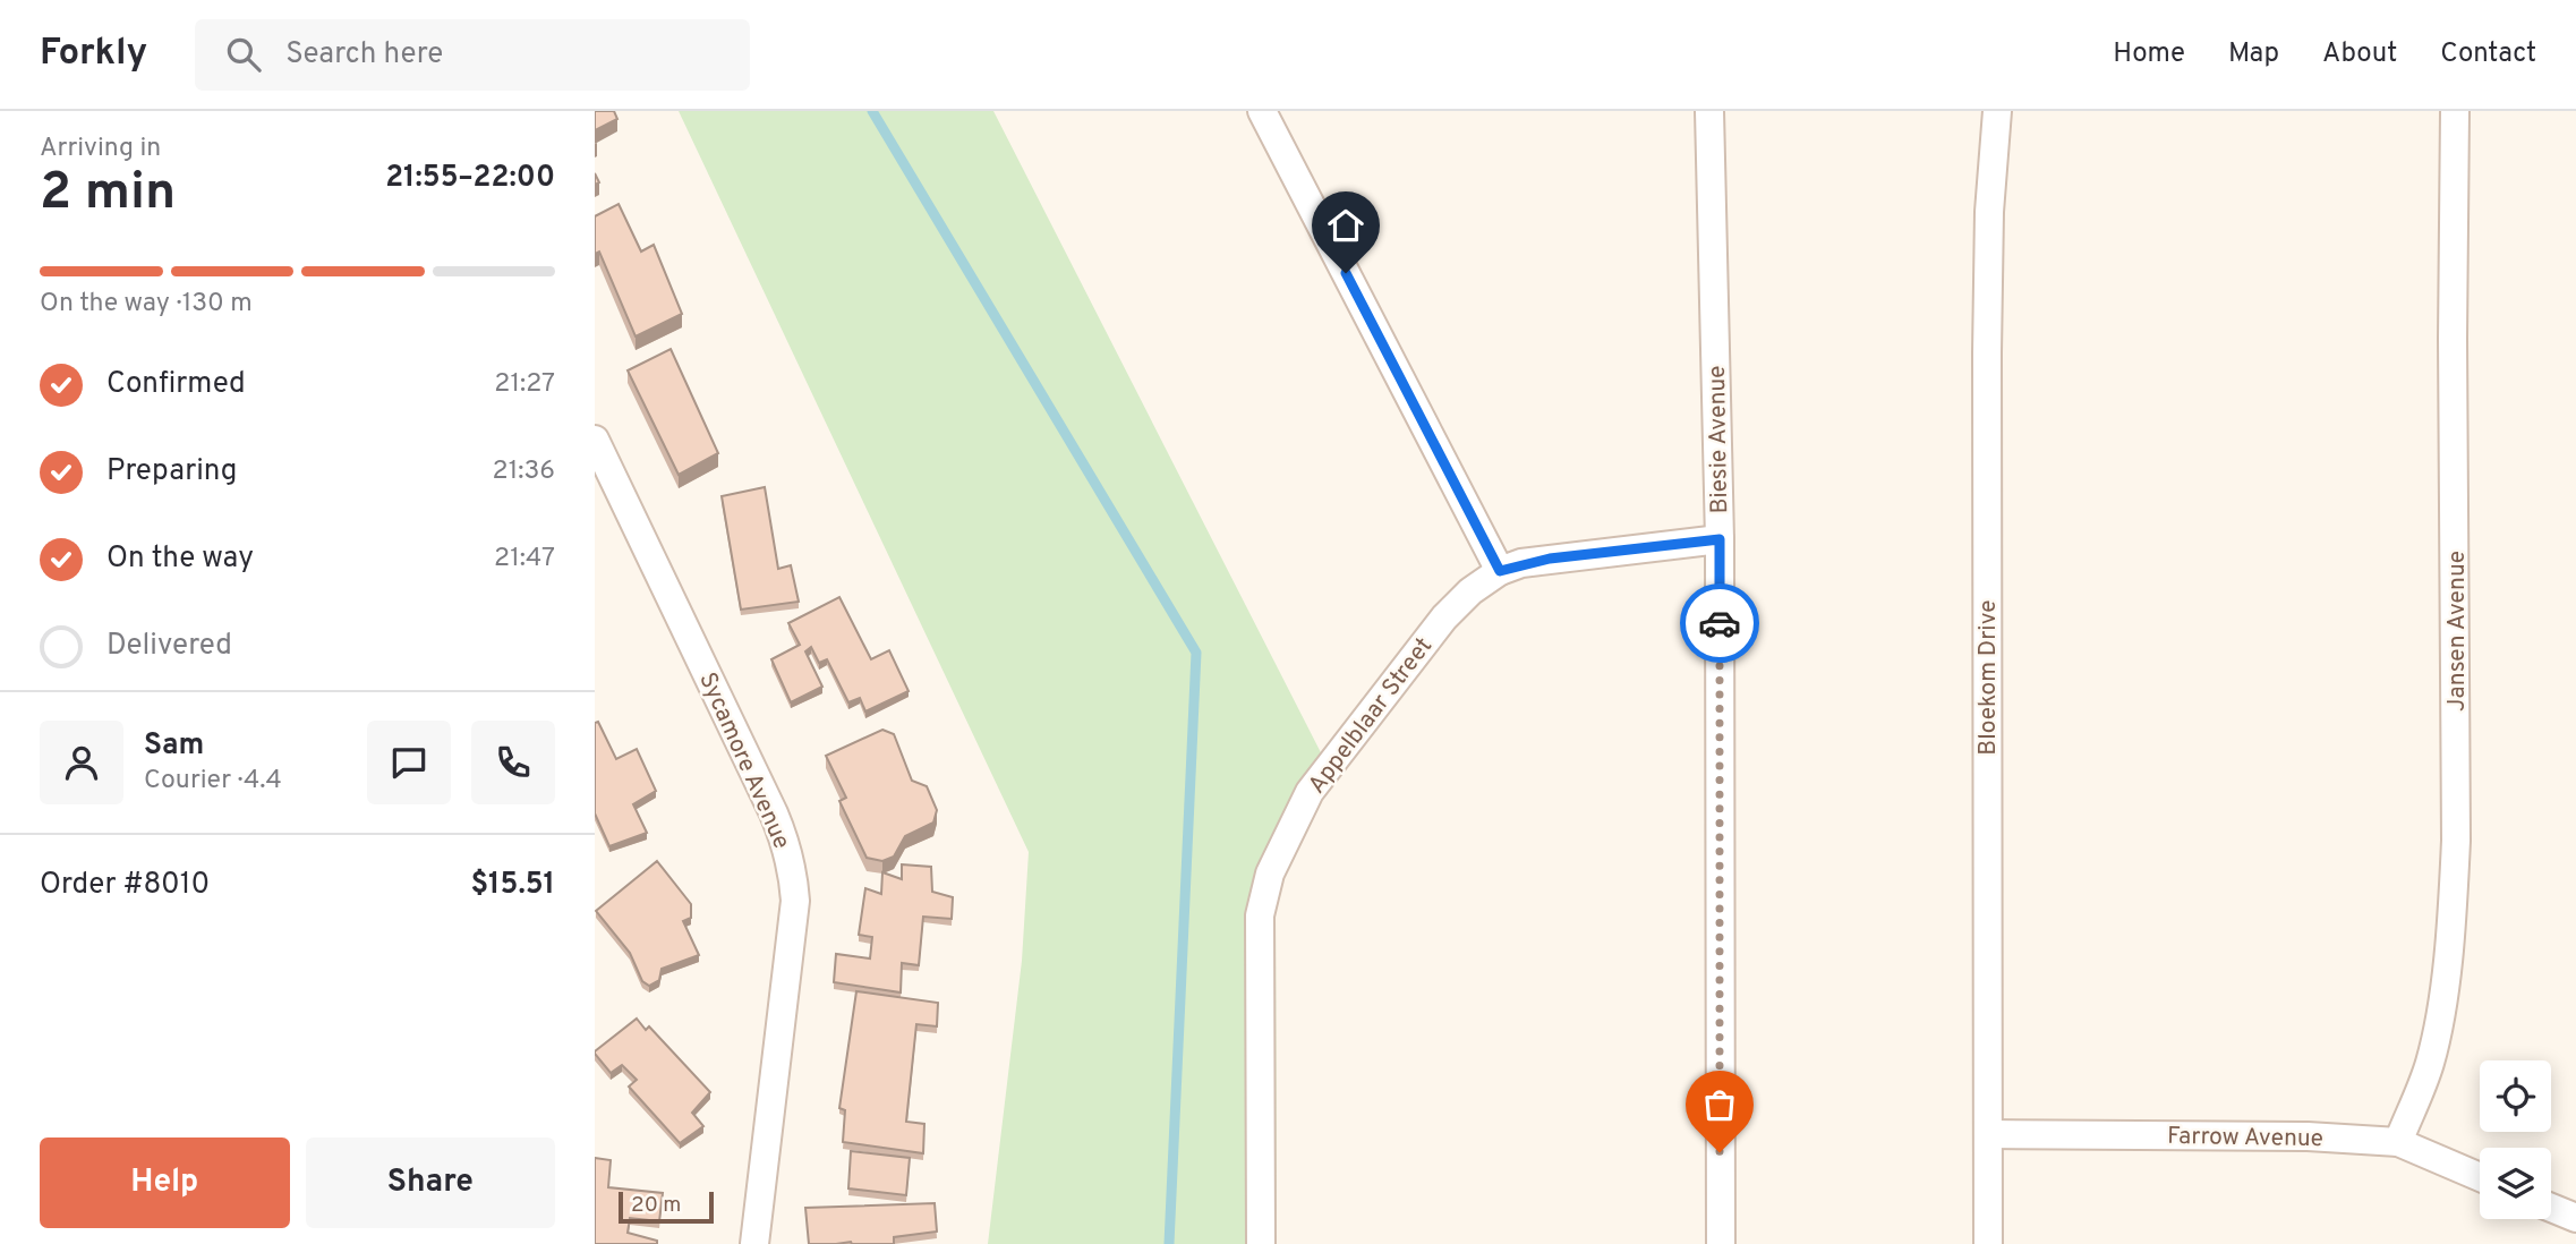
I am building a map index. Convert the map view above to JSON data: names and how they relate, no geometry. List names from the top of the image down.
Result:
{
  "streets": {
    "street": [
      "Biesie Avenue",
      "Jansen Avenue",
      "Bloekom Drive",
      "Appelblaar Street",
      "Sycamore Avenue",
      "Farrow Avenue"
    ]
  },
  "crossings": [
    ["Biesie Avenue", "Appelblaar Street"],
    ["Jansen Avenue", "Farrow Avenue"],
    ["Bloekom Drive", "Farrow Avenue"]
  ],
  "scale_bar": "20 m",
  "page": {
    "header": "Forkly",
    "search": "Search here",
    "nav": [
      "Home",
      "Map",
      "About",
      "Contact"
    ],
    "heading": ["2 min", "Arriving in", "21:55–22:00"],
    "panel": [
      "Sam",
      "Courier · 4.4",
      "Order #8010",
      "$15.51"
    ],
    "bar": "On the way · 130 m",
    "list": [
      ["Confirmed", "21:27"],
      ["Preparing", "21:36"],
      ["On the way", "21:47"],
      "Delivered"
    ],
    "buttons": ["Help", "Share"],
    "scale": "20 m"
  }
}
